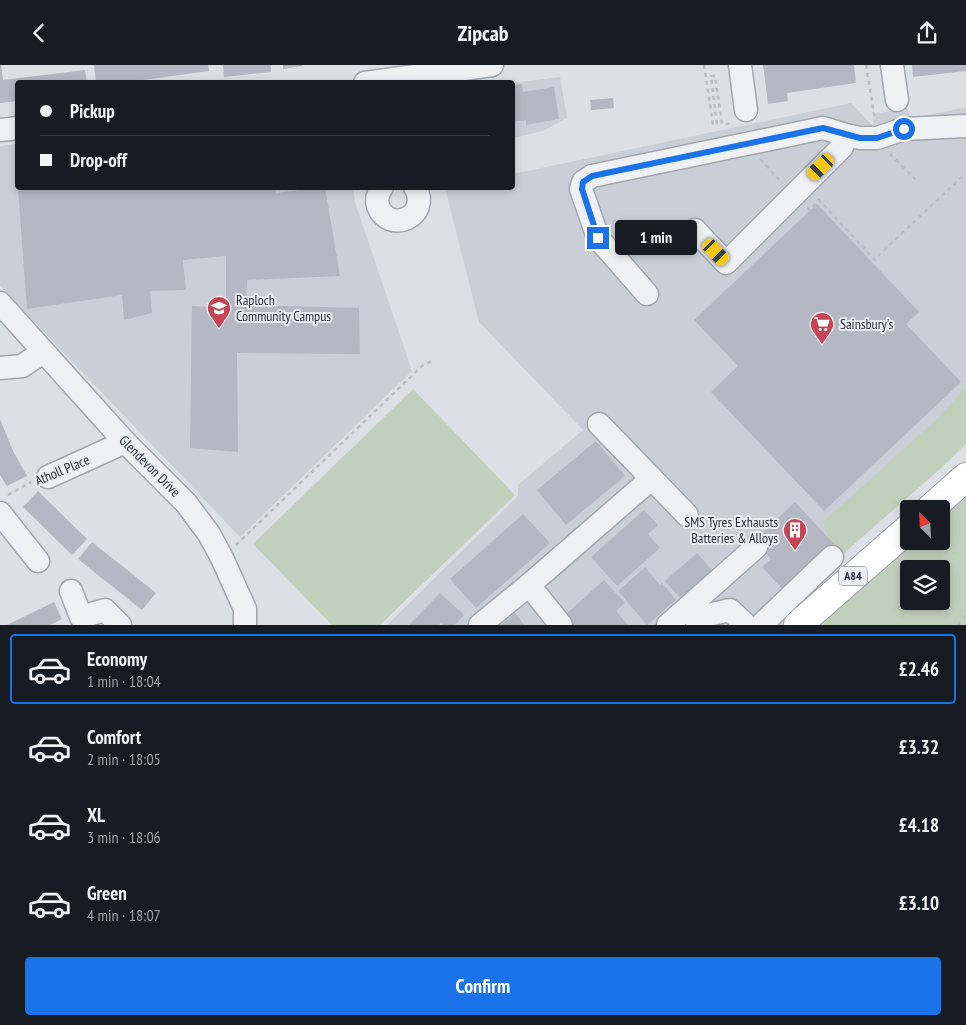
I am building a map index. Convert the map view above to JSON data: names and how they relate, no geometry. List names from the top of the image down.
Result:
{
  "streets": {
    "main road": ["A84"],
    "street": ["Glendevon Drive", "Atholl Place"]
  },
  "crossings": [
    ["Glendevon Drive", "Atholl Place"]
  ],
  "places": {
    "school or university": ["Raploch Community Campus"],
    "supermarket": ["Sainsbury's"],
    "building": ["SMS Tyres Exhausts Batteries & Alloys"]
  },
  "north": "top left",
  "page": {
    "header": "Zipcab",
    "banner": ["Pickup", "Drop-off"],
    "bubble": "1 min",
    "list": [
      {
        "name": "Economy",
        "note": "1 min · 18:04",
        "value": "£2.46"
      },
      {
        "name": "Comfort",
        "note": "2 min · 18:05",
        "value": "£3.32"
      },
      {
        "name": "XL",
        "note": "3 min · 18:06",
        "value": "£4.18"
      },
      {
        "name": "Green",
        "note": "4 min · 18:07",
        "value": "£3.10"
      }
    ],
    "buttons": "Confirm"
  }
}
